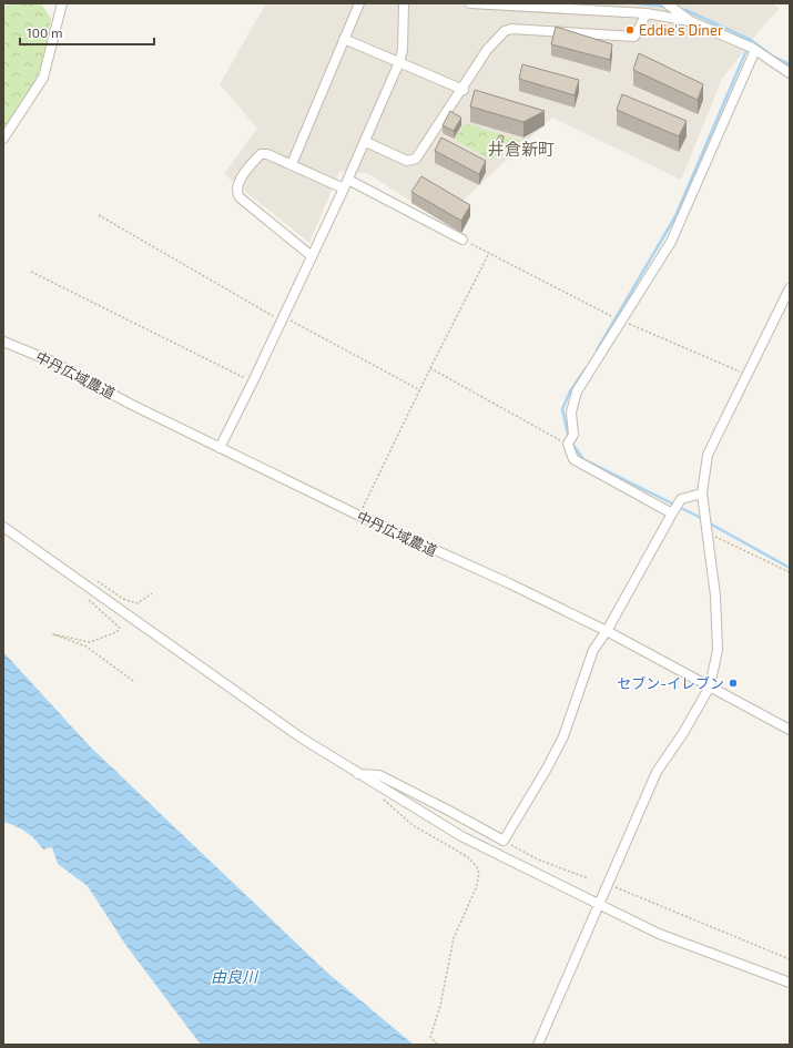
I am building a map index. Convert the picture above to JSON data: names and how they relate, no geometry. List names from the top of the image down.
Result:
{
  "streets": {
    "street": ["中丹広域農道"]
  },
  "districts": ["井倉新町"],
  "water": ["由良川"],
  "places": ["Eddie's Diner", "セブン-イレブン"],
  "scale_bar": "100 m"
}
